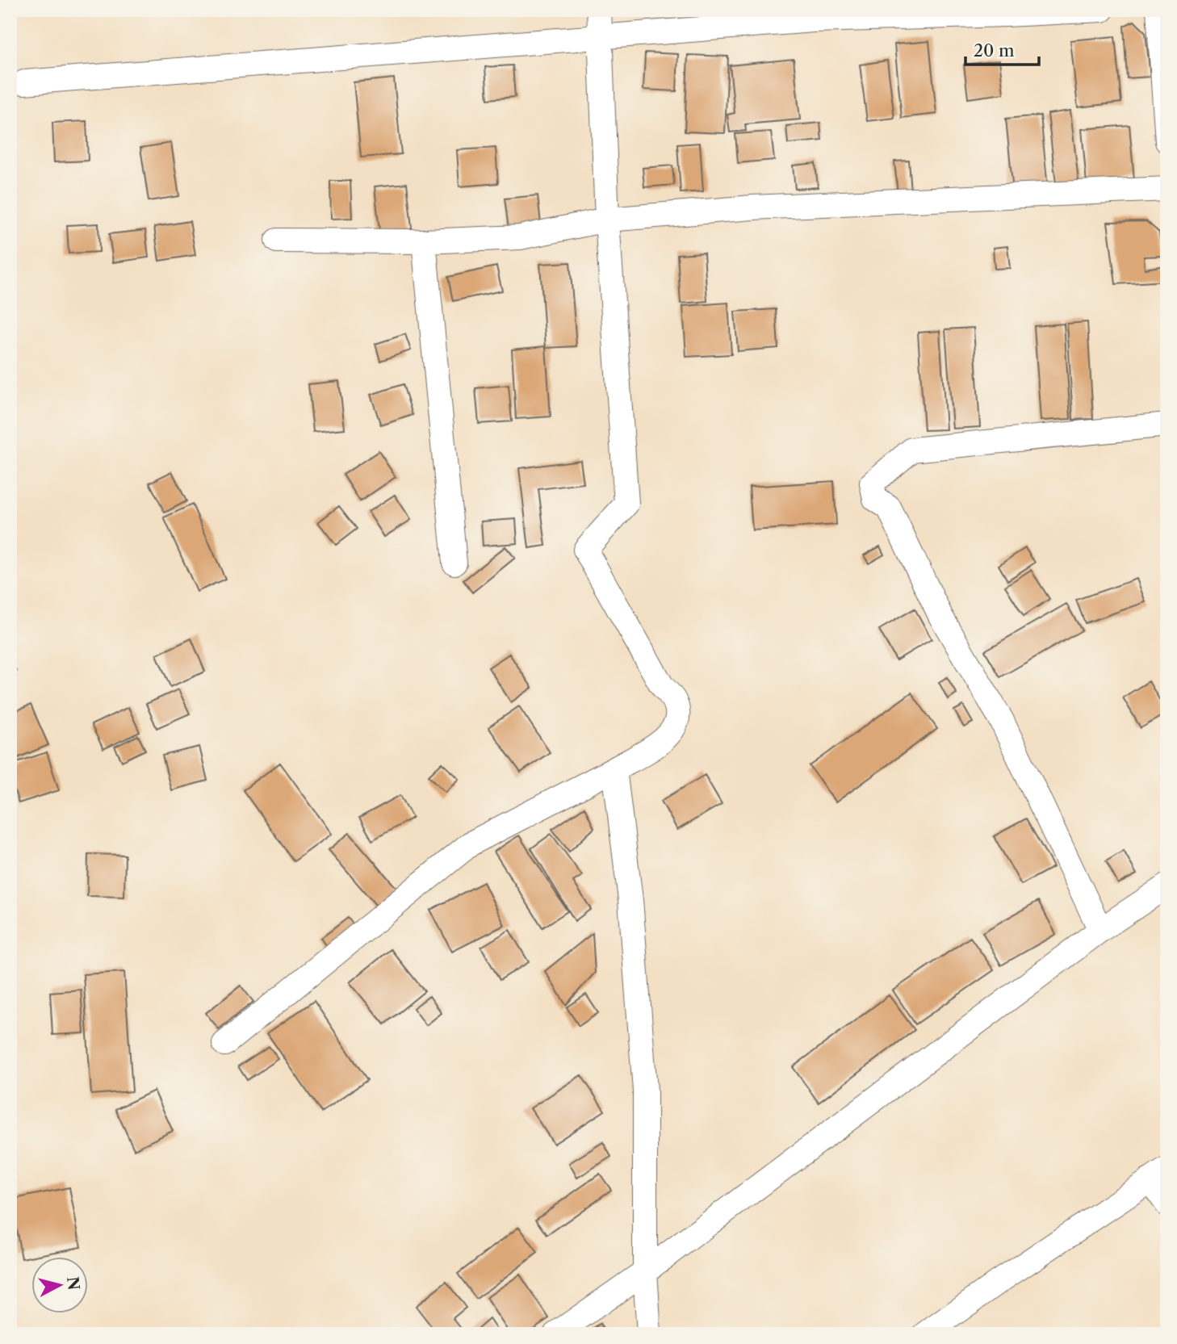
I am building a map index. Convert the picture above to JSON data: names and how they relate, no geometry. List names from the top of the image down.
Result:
{
  "scale_bar": "20 m",
  "north": "right"
}
